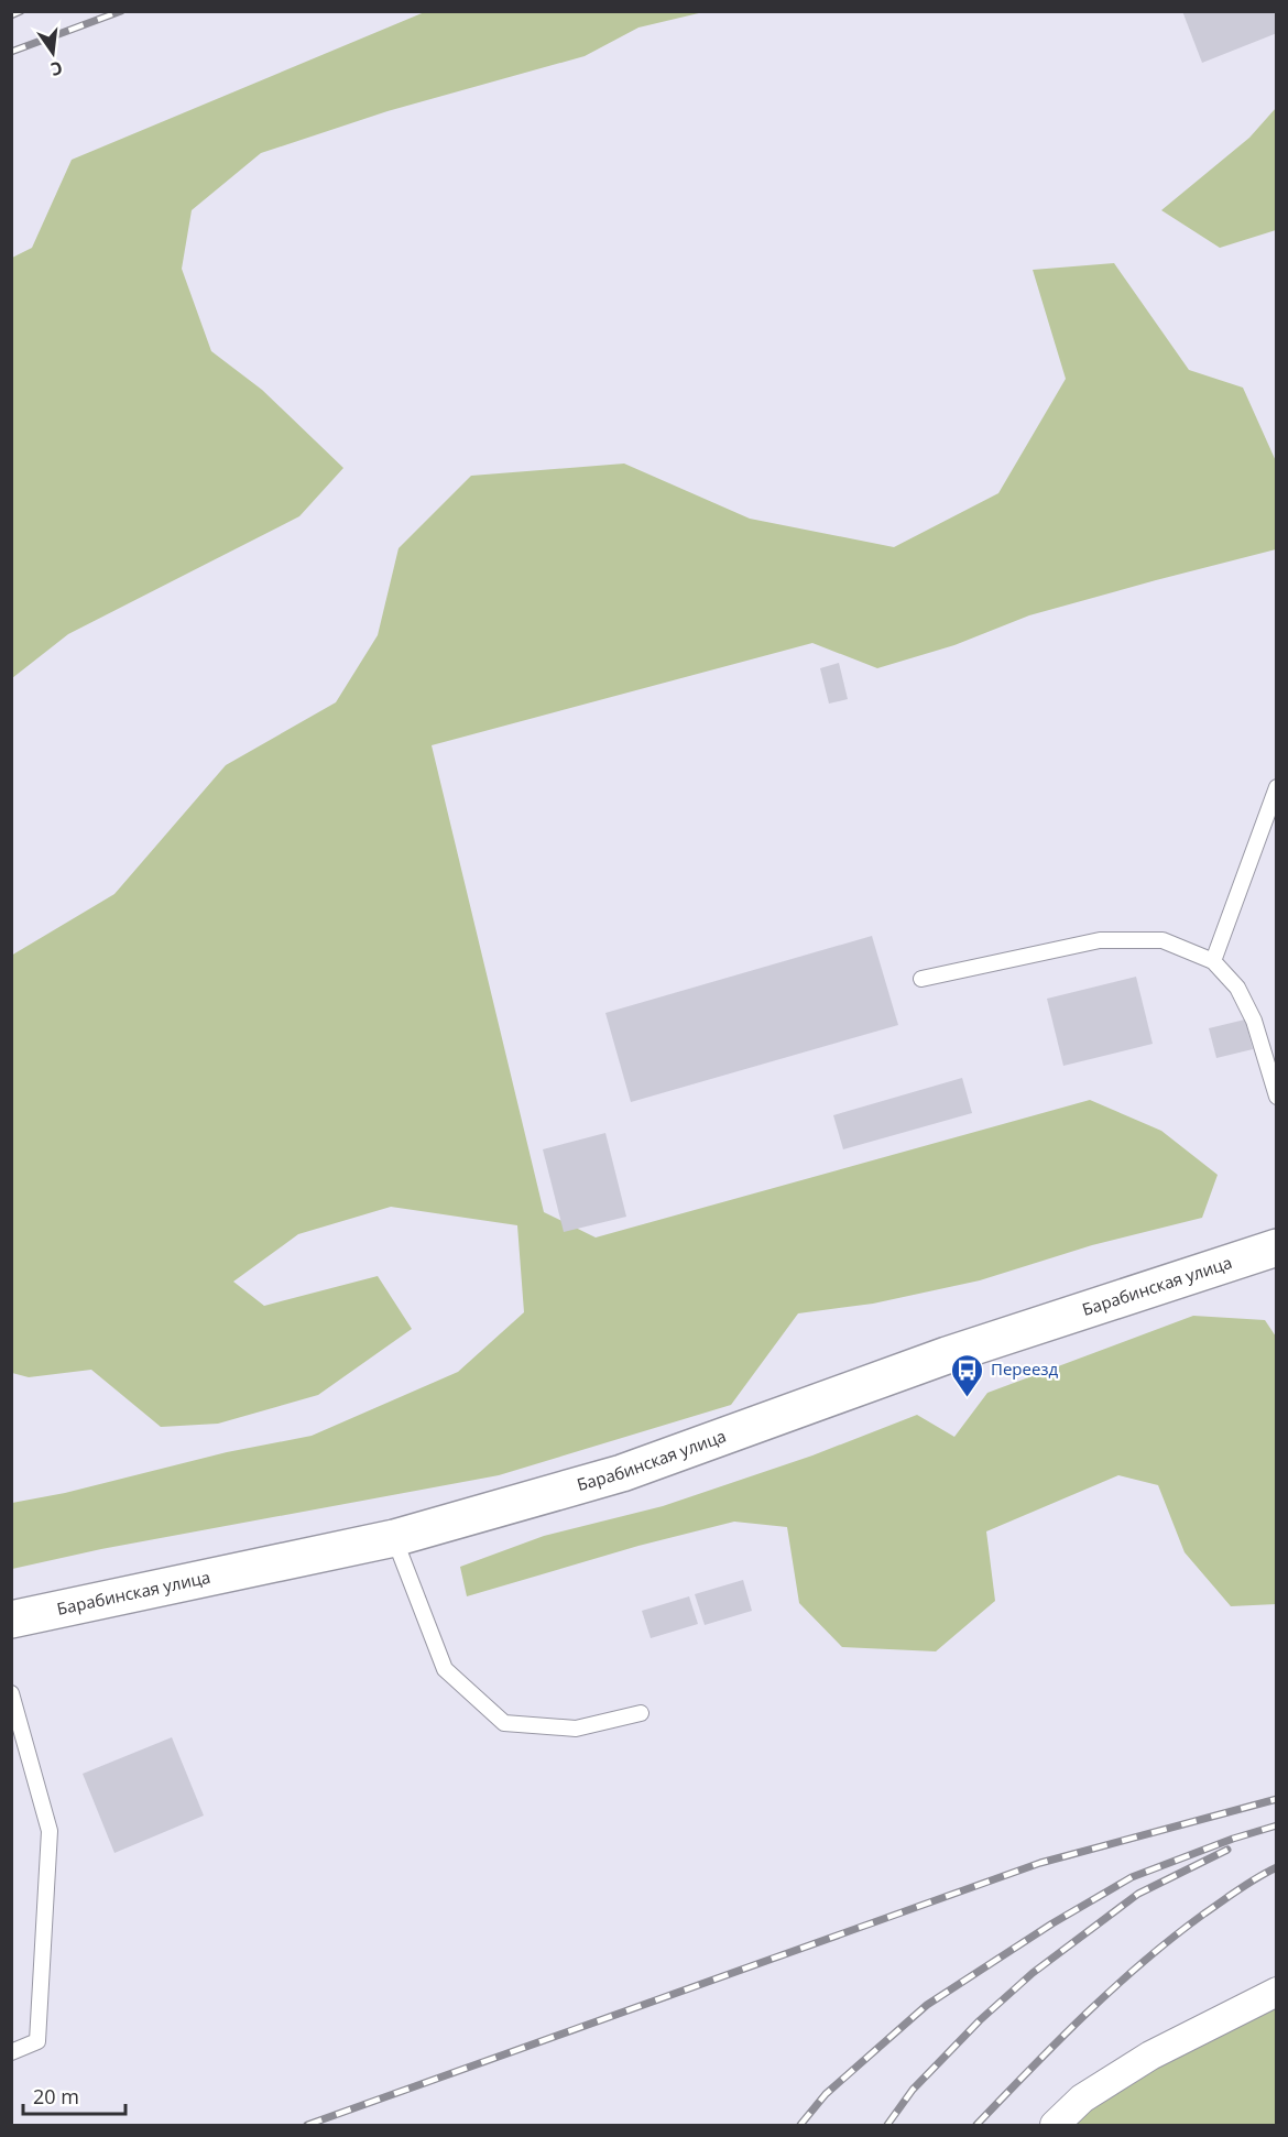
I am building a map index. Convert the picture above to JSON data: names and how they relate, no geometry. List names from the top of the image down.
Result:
{
  "streets": {
    "street": ["Барабинская улица"]
  },
  "places": {
    "bus stop": ["Переезд"]
  },
  "scale_bar": "20 m",
  "north": "bottom"
}
